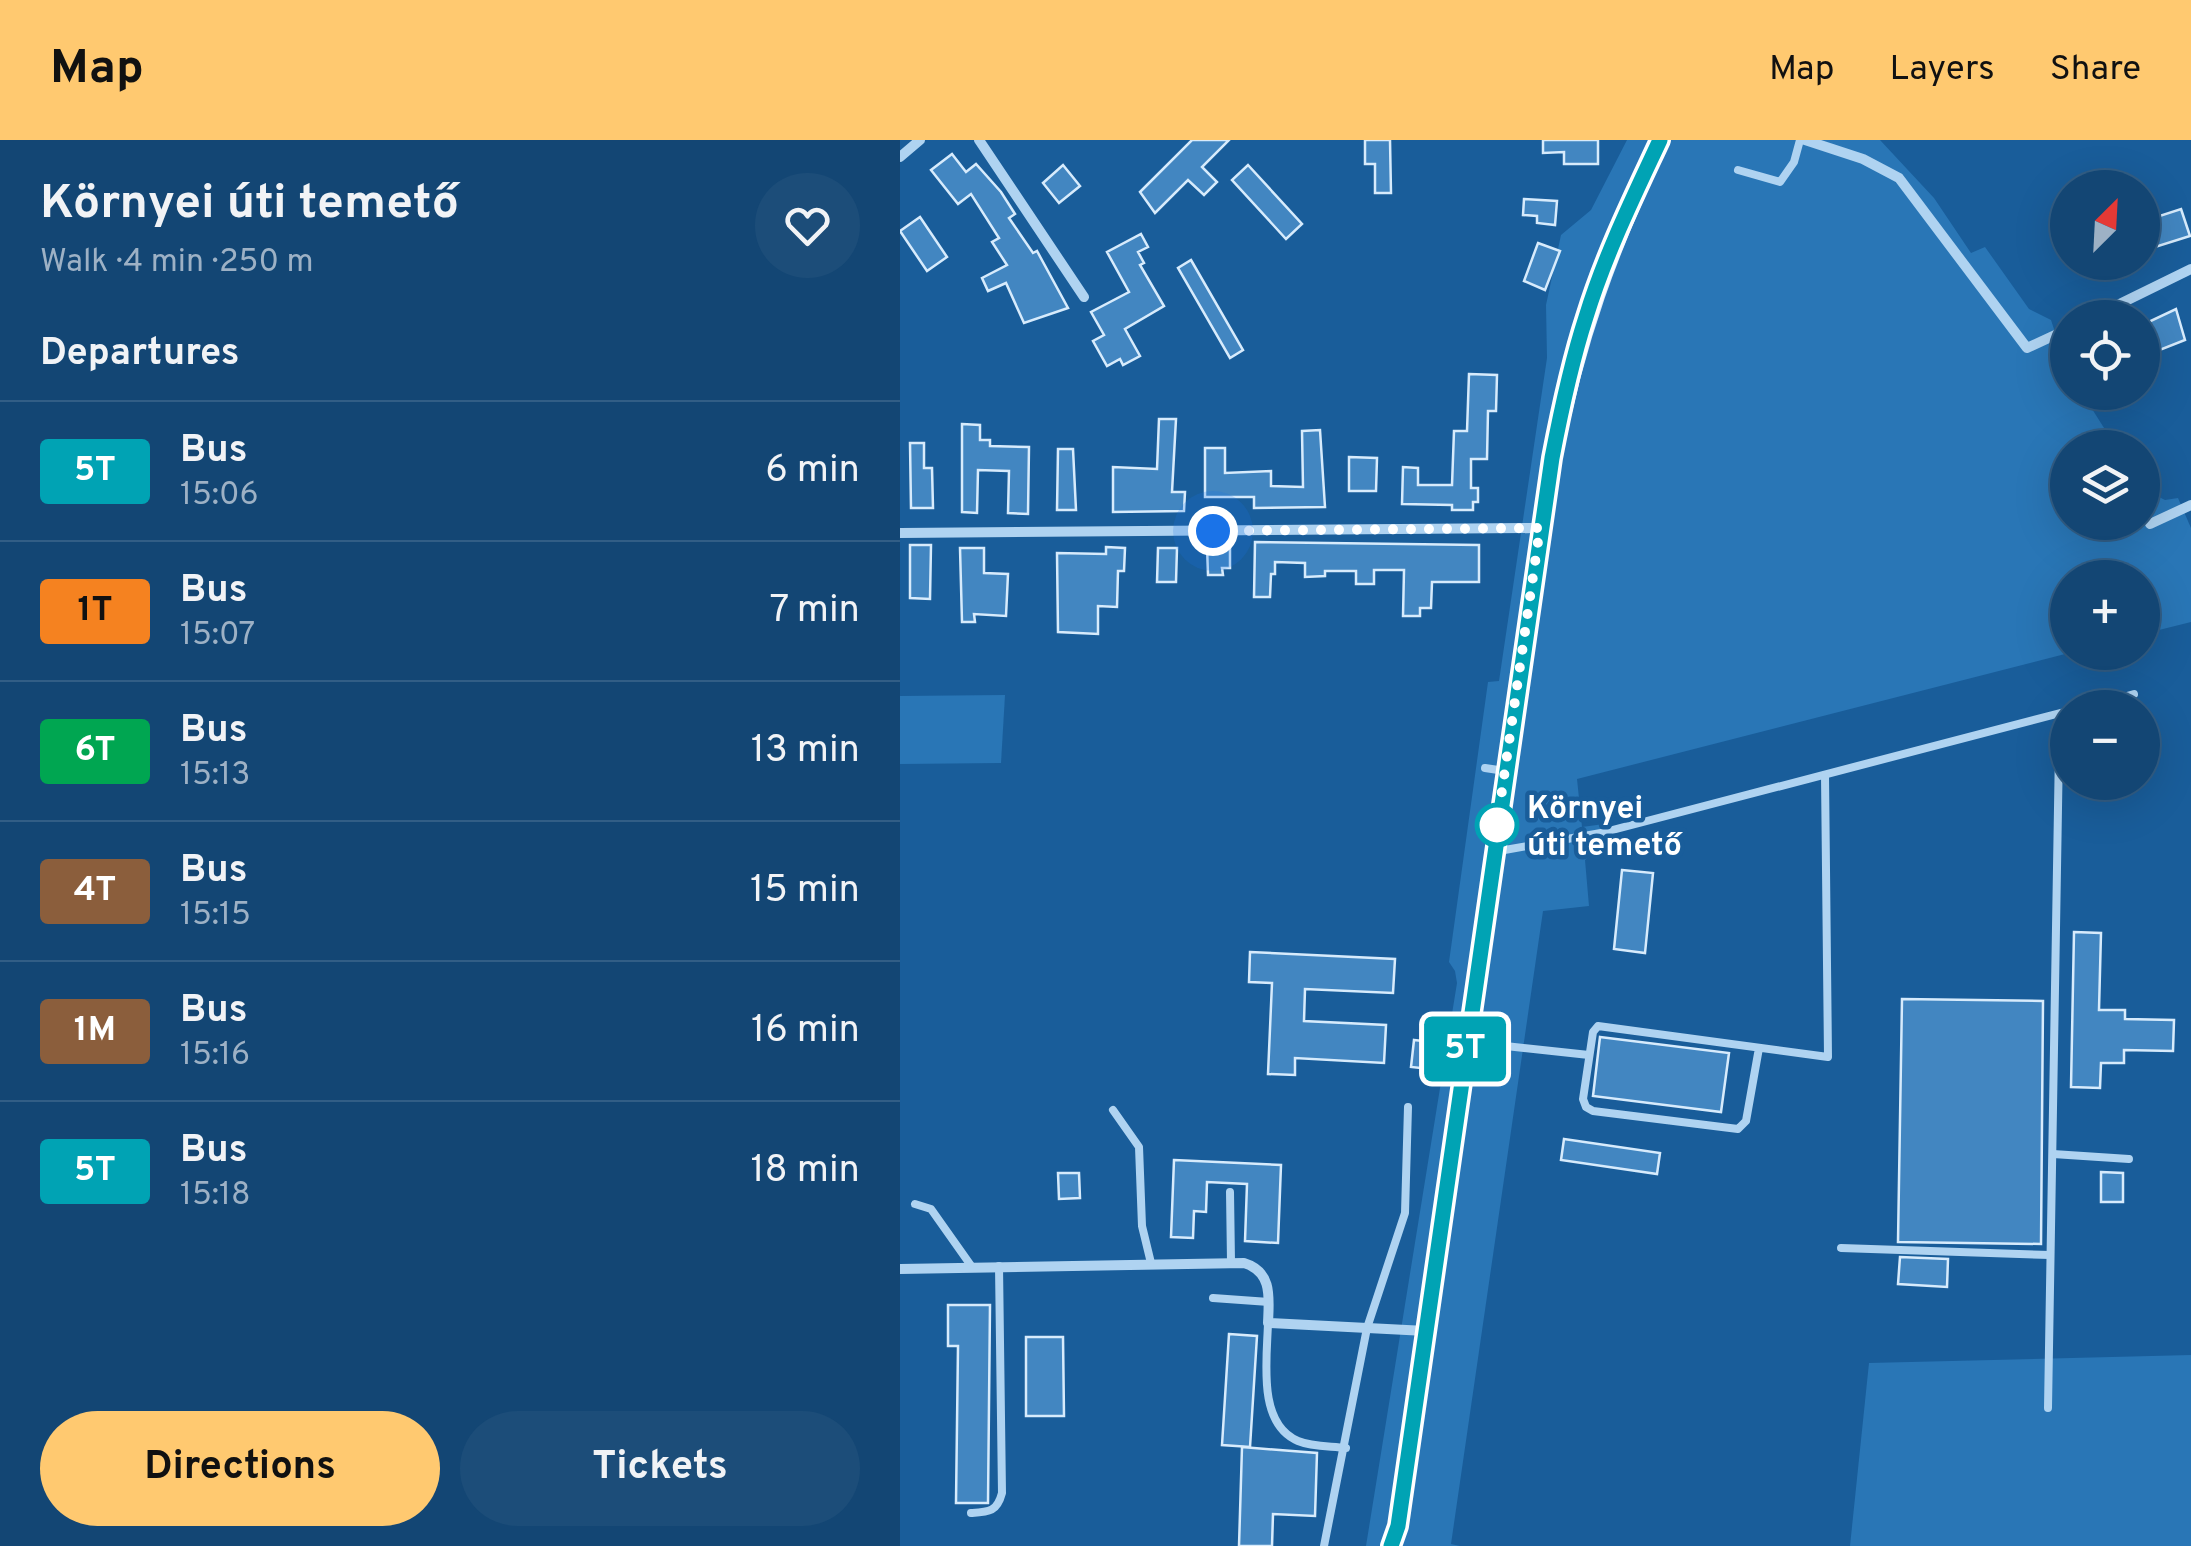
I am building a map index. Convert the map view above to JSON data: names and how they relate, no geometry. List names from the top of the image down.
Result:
{
  "places": ["Környei úti temető"],
  "lines": ["bus line 5T"],
  "north": "top right",
  "page": {
    "header": "Map",
    "nav": ["Map", "Layers", "Share"],
    "heading": [
      ["Környei úti temető", "Walk · 4 min · 250 m"],
      "Departures"
    ],
    "on_map": "5T",
    "map_buttons": ["+", "−"],
    "list": [
      {
        "mark": "5T",
        "name": "Bus",
        "note": "15:06",
        "value": "6 min"
      },
      {
        "mark": "1T",
        "name": "Bus",
        "note": "15:07",
        "value": "7 min"
      },
      {
        "mark": "6T",
        "name": "Bus",
        "note": "15:13",
        "value": "13 min"
      },
      {
        "mark": "4T",
        "name": "Bus",
        "note": "15:15",
        "value": "15 min"
      },
      {
        "mark": "1M",
        "name": "Bus",
        "note": "15:16",
        "value": "16 min"
      },
      {
        "mark": "5T",
        "name": "Bus",
        "note": "15:18",
        "value": "18 min"
      }
    ],
    "buttons": ["Directions", "Tickets"]
  }
}
